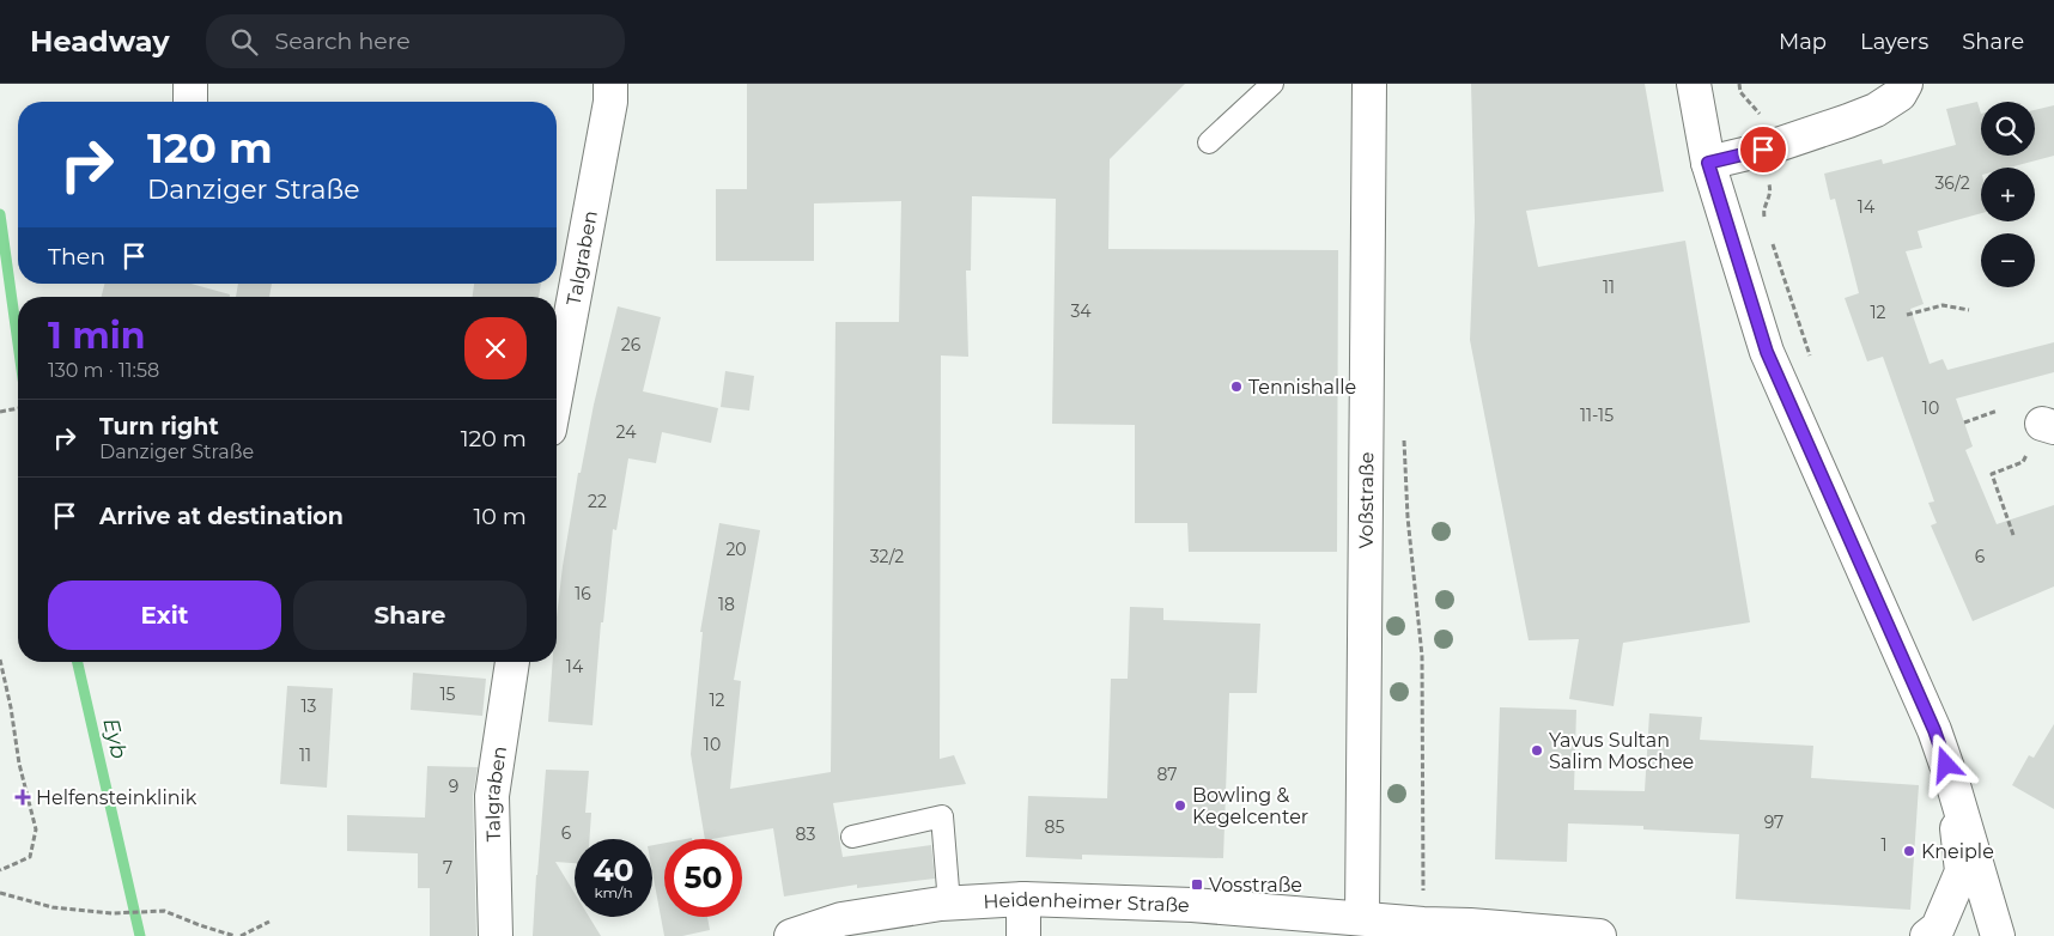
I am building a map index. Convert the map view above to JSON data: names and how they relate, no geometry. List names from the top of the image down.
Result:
{
  "streets": {
    "street": ["Talgraben", "Voßstraße", "Heidenheimer Straße"]
  },
  "crossings": [
    ["Voßstraße", "Heidenheimer Straße"]
  ],
  "water": ["Eyb"],
  "places": {
    "other": [
      "Tennishalle",
      "Yavus Sultan Salim Moschee",
      "Bowling & Kegelcenter",
      "Kneiple"
    ],
    "health": ["Helfensteinklinik"],
    "transit": ["Vosstraße"]
  },
  "house_numbers": [
    "36/2",
    "14",
    "11",
    "34",
    "12",
    "26",
    "10",
    "11-15",
    "24",
    "22",
    "20",
    "32/2",
    "6",
    "16",
    "18",
    "14",
    "15",
    "12",
    "13",
    "10",
    "11",
    "87",
    "9",
    "97",
    "85",
    "6",
    "83",
    "1",
    "7"
  ],
  "page": {
    "header": "Headway",
    "search": "Search here",
    "nav": ["Map", "Layers", "Share"],
    "map_buttons": ["+", "−"],
    "turn": ["120 m", "Danziger Straße"],
    "then": "Then",
    "heading": ["1 min", "130 m · 11:58"],
    "list": [
      {
        "name": "Turn right",
        "note": "Danziger Straße",
        "value": "120 m"
      },
      {
        "name": "Arrive at destination",
        "value": "10 m"
      }
    ],
    "buttons": ["Exit", "Share"],
    "speed": "40 km/h",
    "limit": "50"
  }
}
